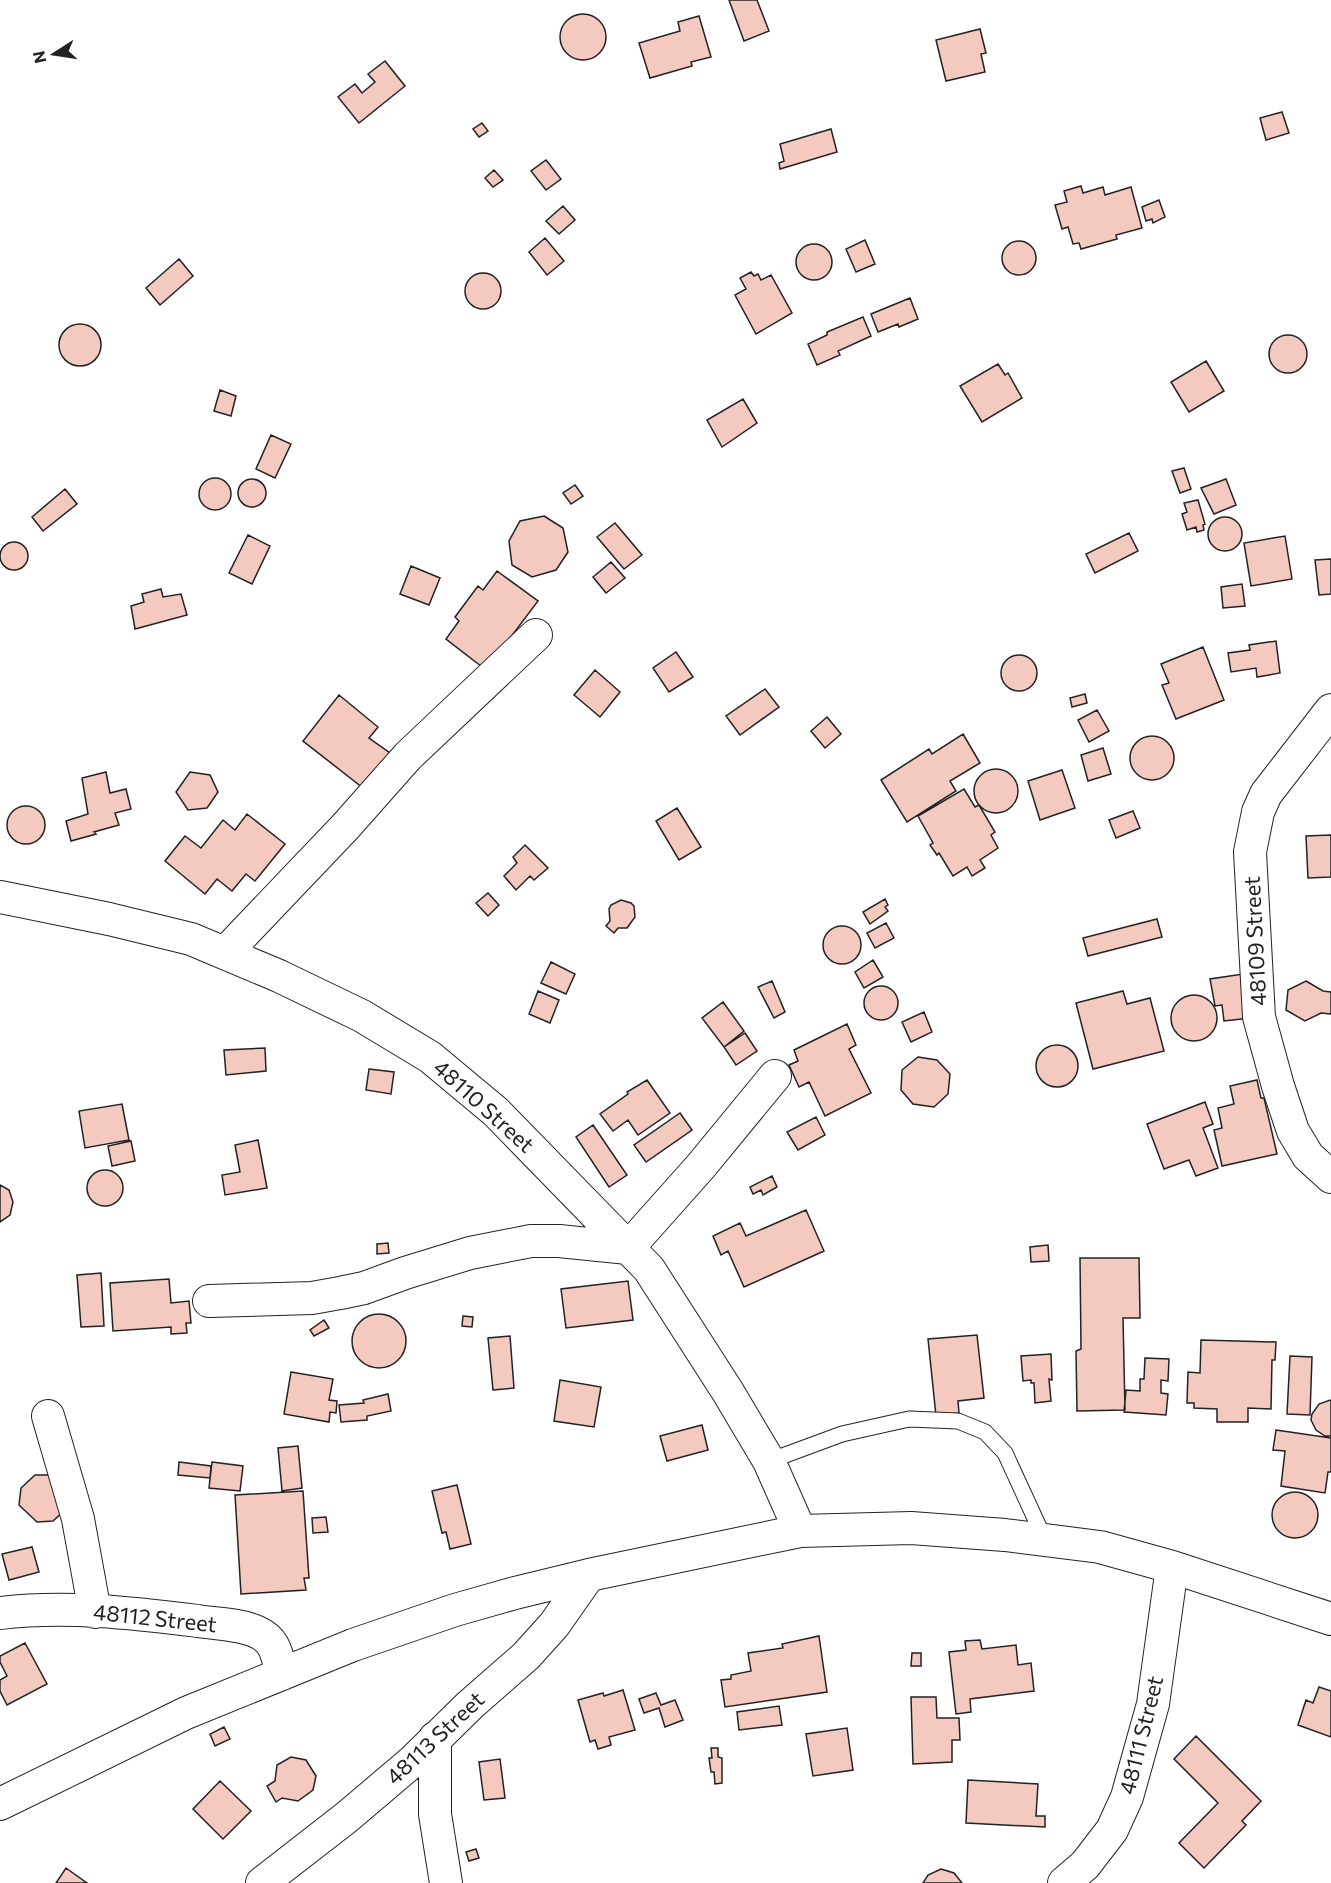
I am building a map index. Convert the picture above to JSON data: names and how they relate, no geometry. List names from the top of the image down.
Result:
{
  "streets": {
    "street": [
      "48109 Street",
      "48110 Street",
      "48112 Street",
      "48111 Street",
      "48113 Street"
    ]
  },
  "north": "left"
}
